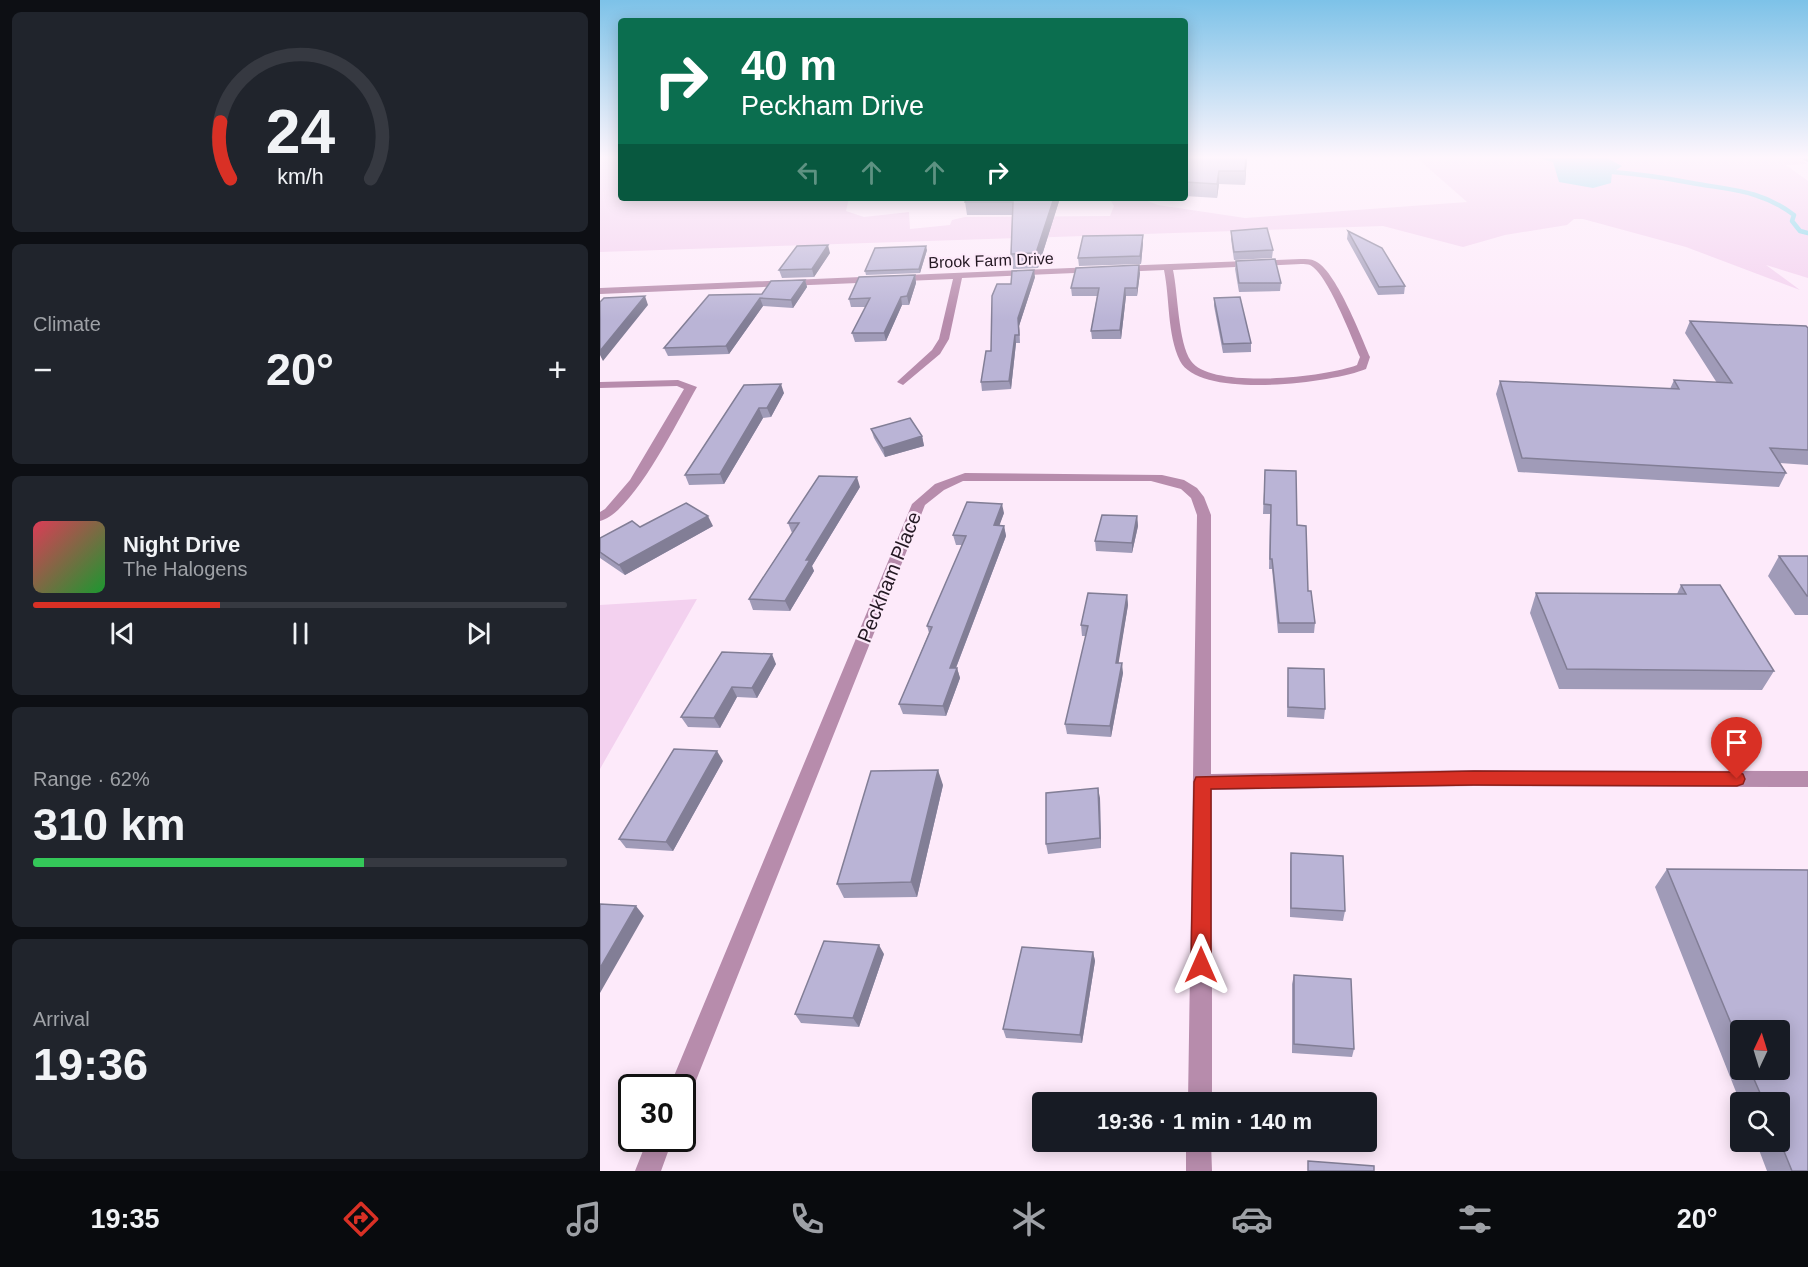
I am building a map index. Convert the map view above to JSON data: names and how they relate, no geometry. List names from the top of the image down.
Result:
{
  "streets": {
    "street": ["Brook Farm Drive", "Peckham Place"]
  },
  "north": "top",
  "page": {
    "turn": ["40 m", "Peckham Drive"],
    "tile": [
      "Climate",
      ["Range · 62%", "310 km"],
      ["Arrival", "19:36"]
    ],
    "heat": ["−", "20°", "+"],
    "song": ["Night Drive", "The Halogens"],
    "limit": "30",
    "trip": "19:36 · 1 min · 140 m",
    "tabs": ["19:35", "20°"],
    "gauge": ["24", "km/h"]
  }
}
